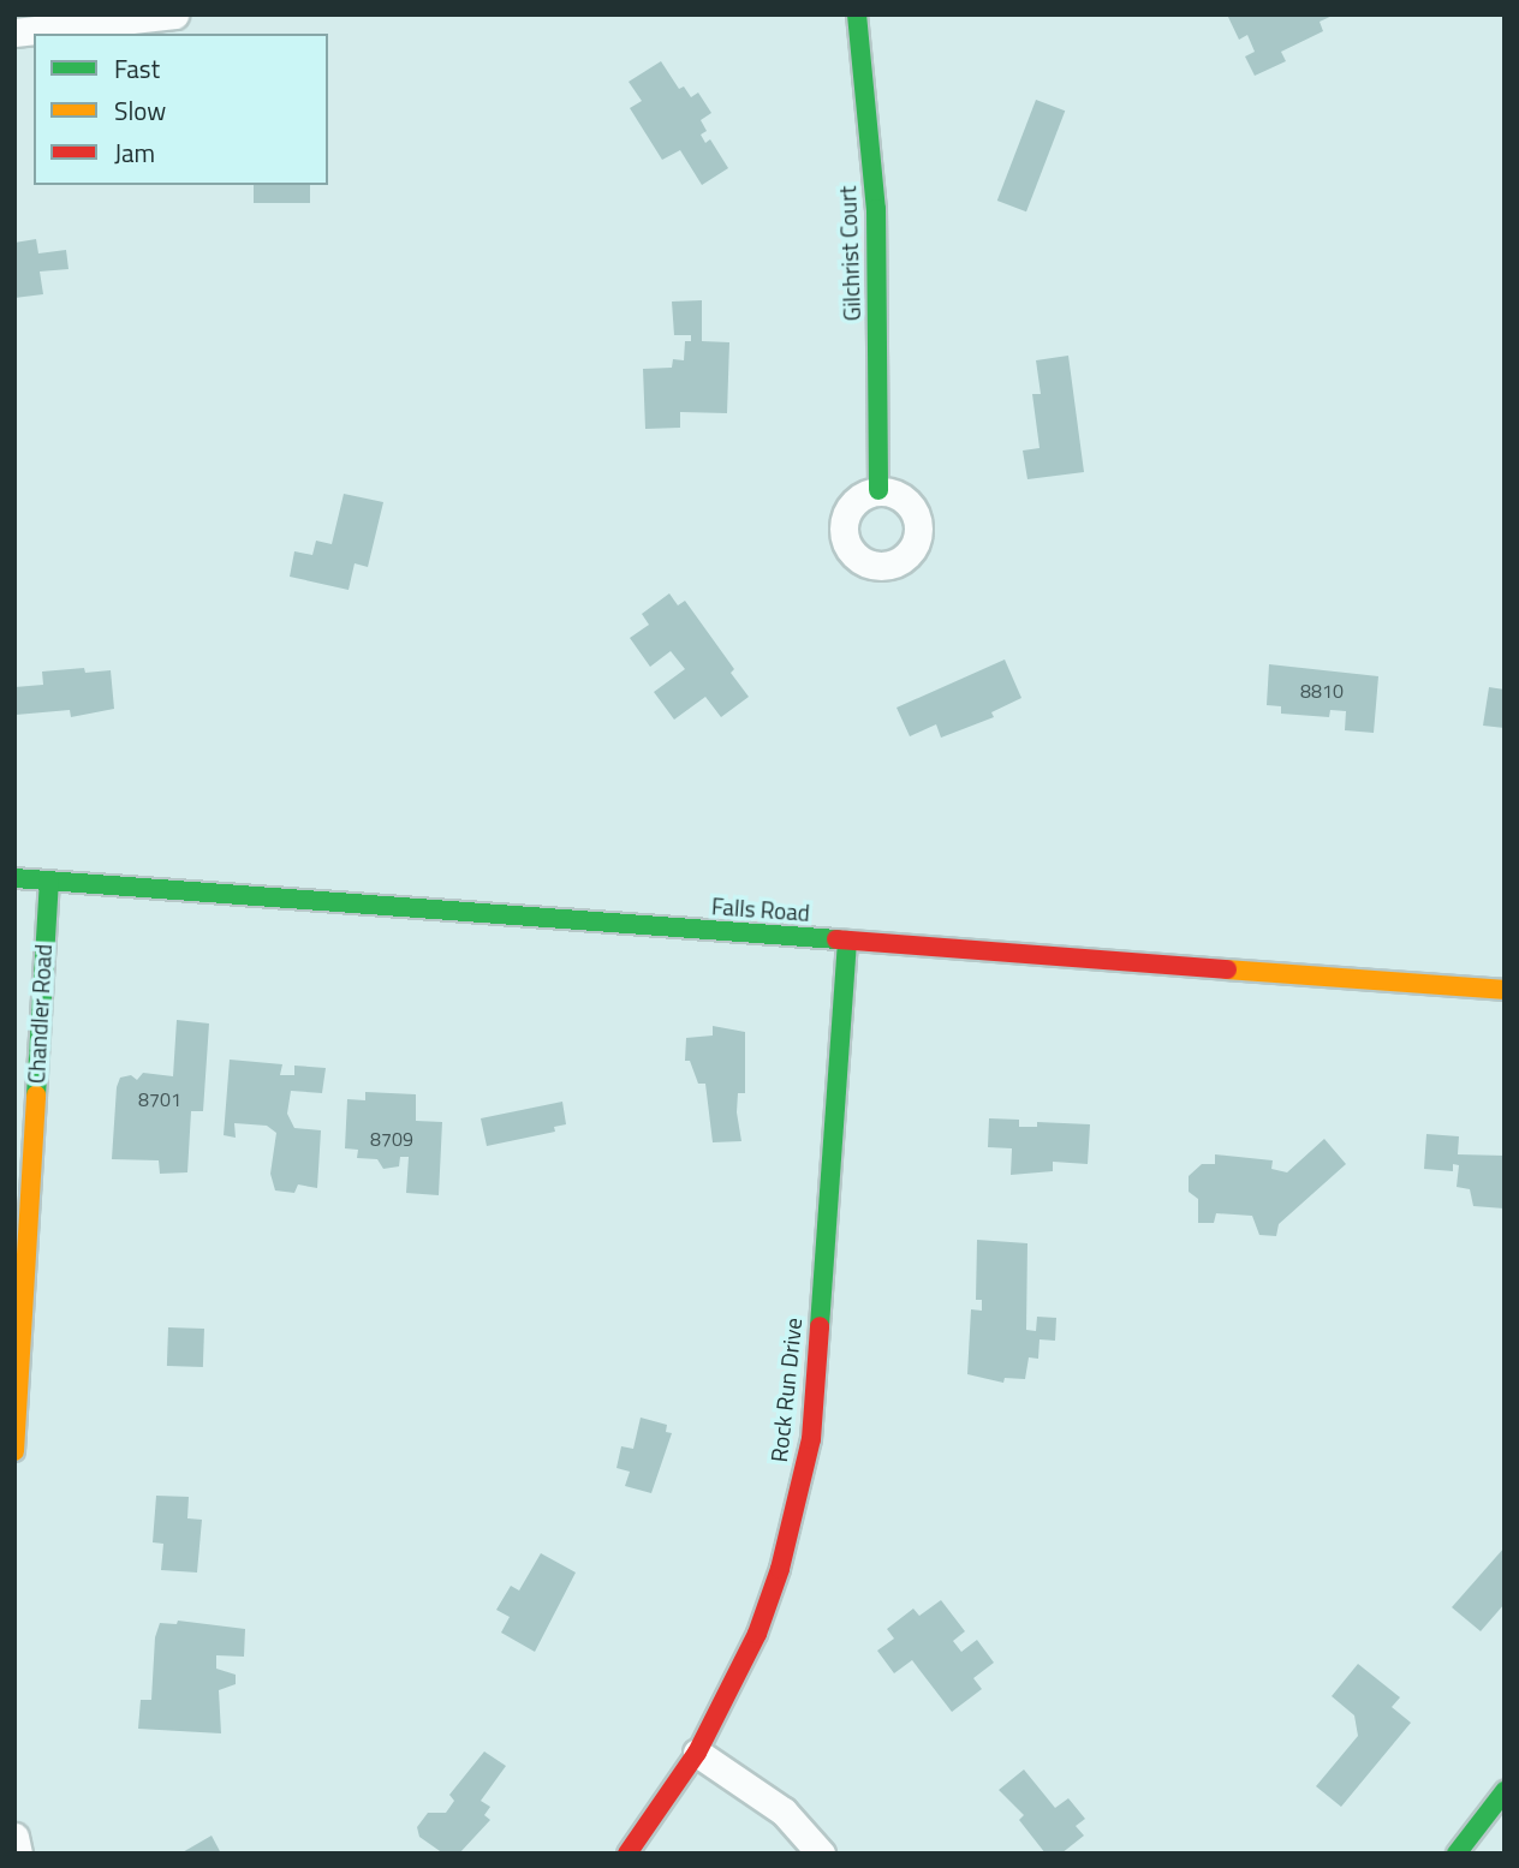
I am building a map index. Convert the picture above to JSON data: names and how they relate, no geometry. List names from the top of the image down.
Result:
{
  "streets": {
    "street": [
      "Gilchrist Court",
      "Falls Road",
      "Chandler Road",
      "Rock Run Drive"
    ]
  },
  "crossings": [
    ["Falls Road", "Chandler Road"],
    ["Falls Road", "Rock Run Drive"]
  ],
  "house_numbers": ["8810", "8701", "8709"],
  "legend": ["Fast", "Slow", "Jam"]
}
